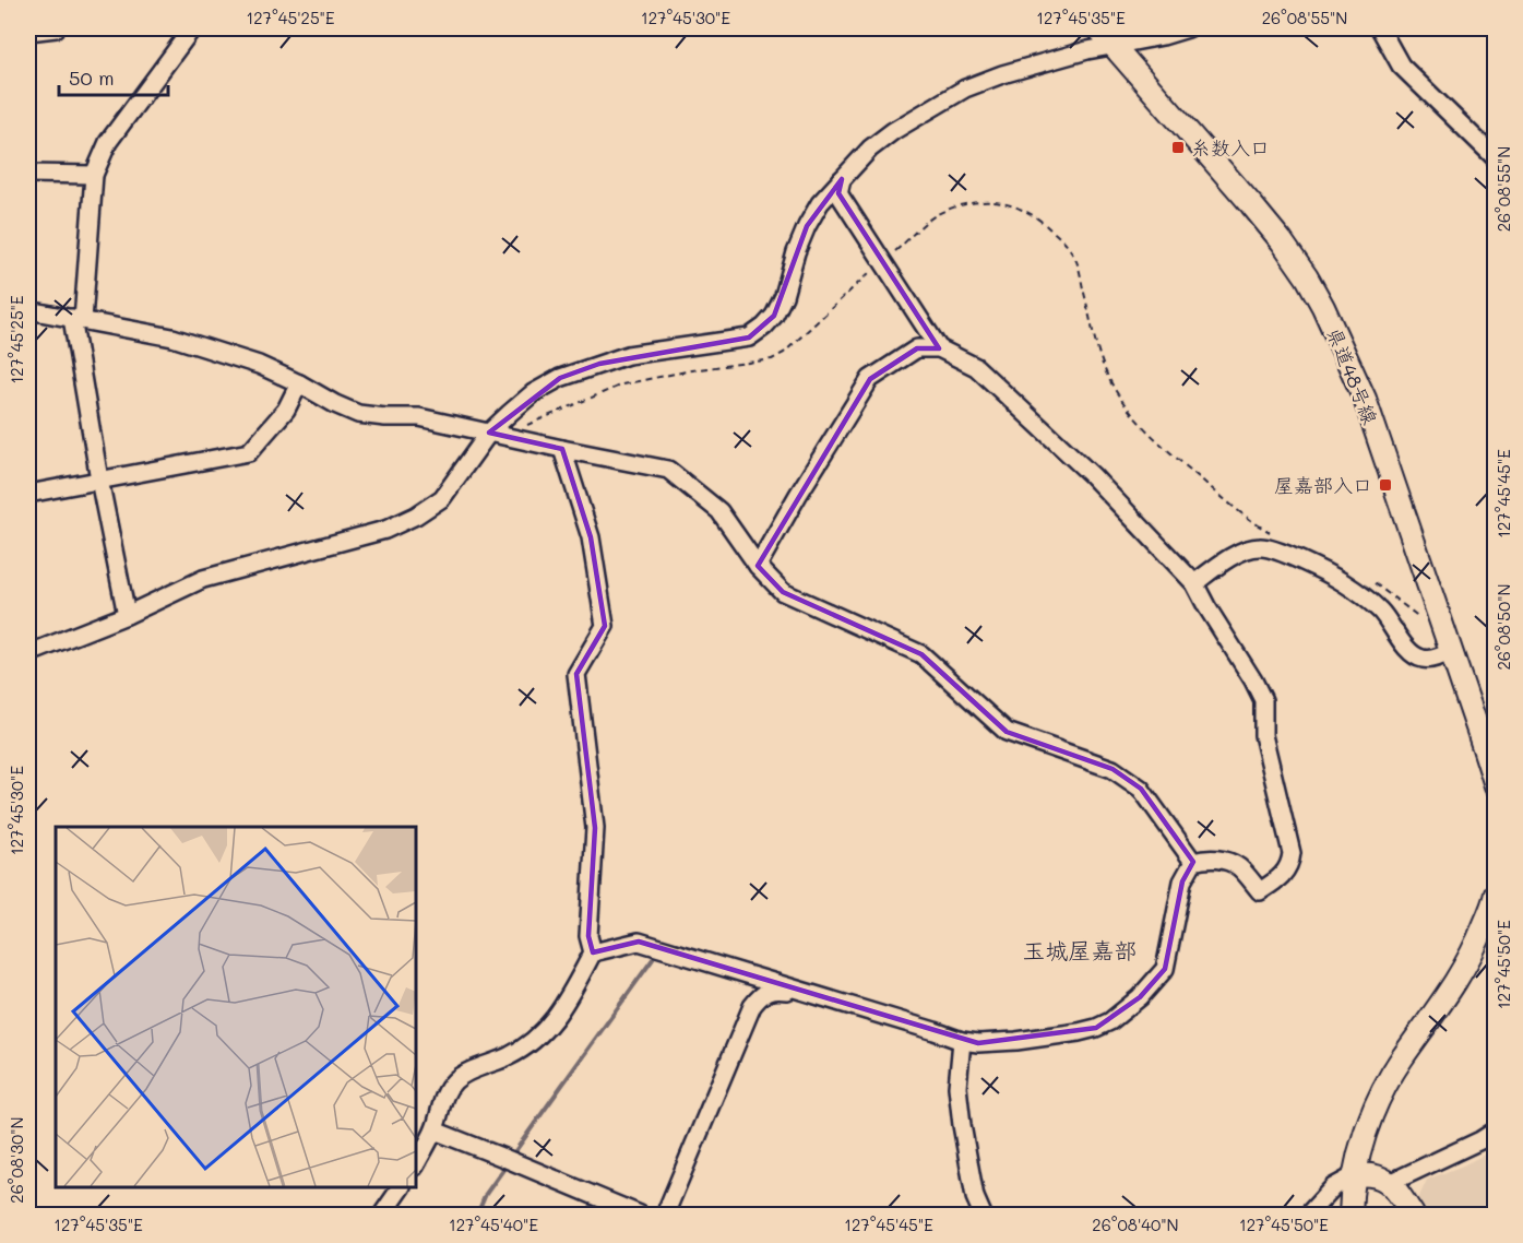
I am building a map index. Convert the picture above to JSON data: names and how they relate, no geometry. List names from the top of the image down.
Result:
{
  "streets": {
    "main road": ["県道48号線"]
  },
  "districts": ["玉城屋嘉部"],
  "places": {
    "transit": ["糸数入口", "屋嘉部入口"]
  },
  "scale_bar": "50 m",
  "coordinates": [
    "127°45'25\"E",
    "127°45'30\"E",
    "127°45'35\"E",
    "26°08'55\"N",
    "127°45'45\"E",
    "26°08'50\"N",
    "127°45'50\"E",
    "26°08'30\"N",
    "127°45'40\"E",
    "26°08'40\"N"
  ]
}
